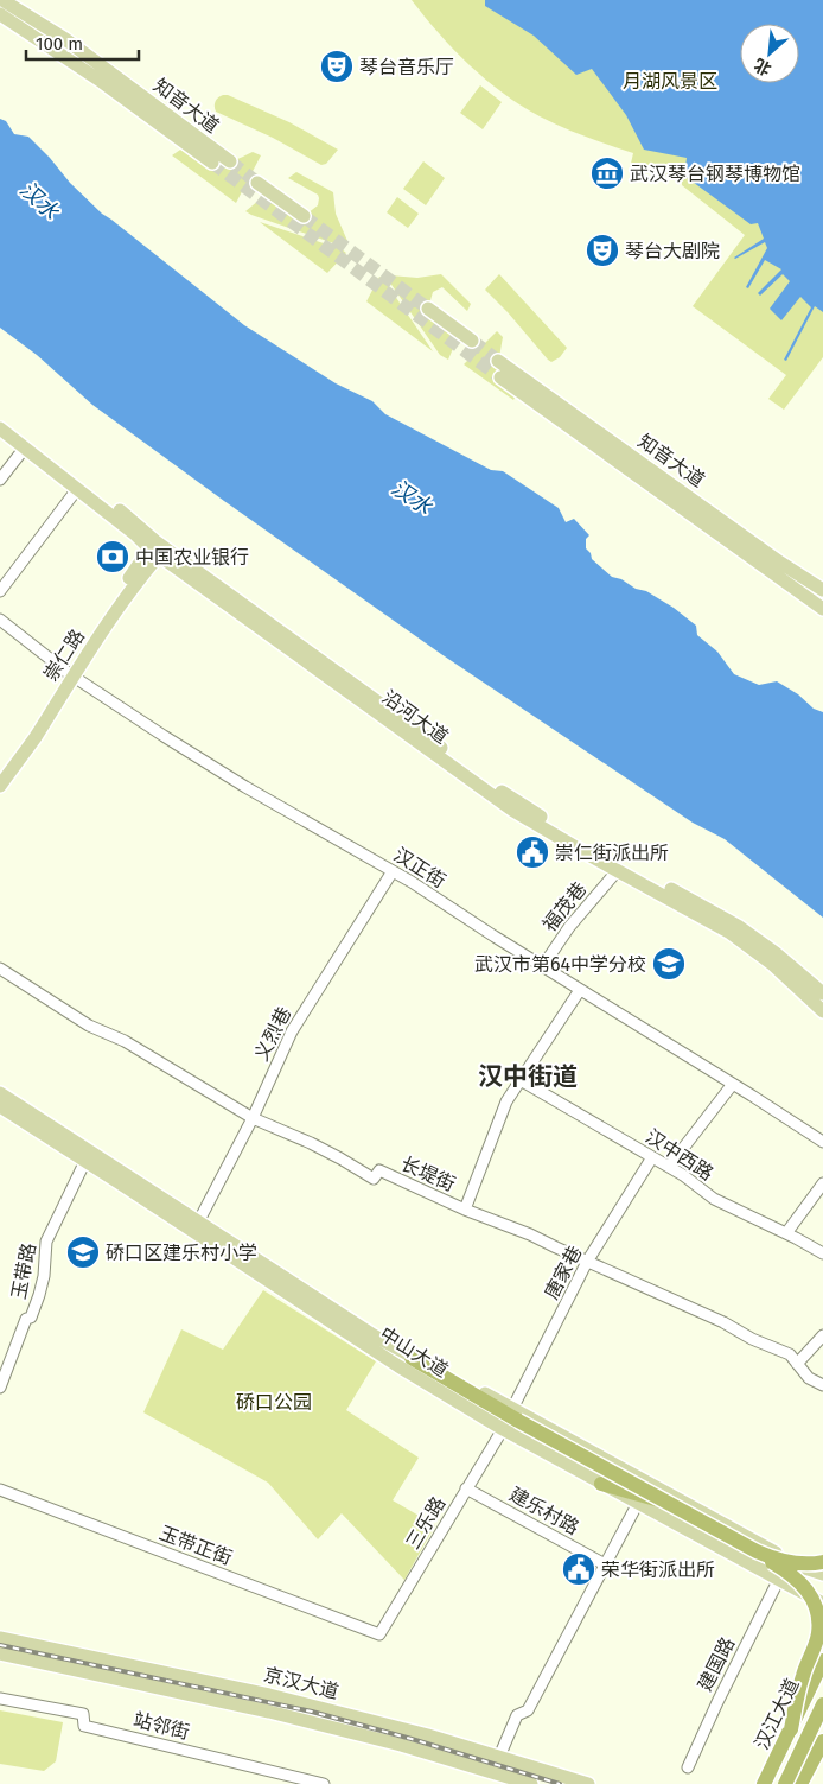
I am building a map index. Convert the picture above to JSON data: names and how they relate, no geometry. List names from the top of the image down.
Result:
{
  "streets": {
    "highway": ["汉江大道"],
    "main road": [
      "知音大道",
      "崇仁路",
      "沿河大道",
      "中山大道",
      "京汉大道"
    ],
    "street": [
      "汉正街",
      "福茂巷",
      "义烈巷",
      "汉中西路",
      "长堤街",
      "玉带路",
      "唐家巷",
      "建乐村路",
      "三乐路",
      "玉带正街",
      "建国路",
      "站邻街"
    ]
  },
  "crossings": [
    ["崇仁路", "沿河大道"],
    ["崇仁路", "汉正街"],
    ["沿河大道", "福茂巷"],
    ["汉正街", "福茂巷"],
    ["汉正街", "义烈巷"],
    ["义烈巷", "长堤街"],
    ["义烈巷", "中山大道"],
    ["汉中西路", "唐家巷"],
    ["长堤街", "唐家巷"],
    ["玉带路", "中山大道"],
    ["中山大道", "三乐路"],
    ["中山大道", "建国路"],
    ["建乐村路", "三乐路"],
    ["三乐路", "玉带正街"]
  ],
  "districts": ["汉中街道"],
  "water": ["汉水"],
  "parks": ["月湖风景区", "硚口公园"],
  "places": {
    "theatre": ["琴台音乐厅", "琴台大剧院"],
    "museum": ["武汉琴台钢琴博物馆"],
    "bank": ["中国农业银行"],
    "public building": ["崇仁街派出所", "荣华街派出所"],
    "school or university": ["武汉市第64中学分校", "硚口区建乐村小学"]
  },
  "scale_bar": "100 m",
  "north": "bottom left"
}
